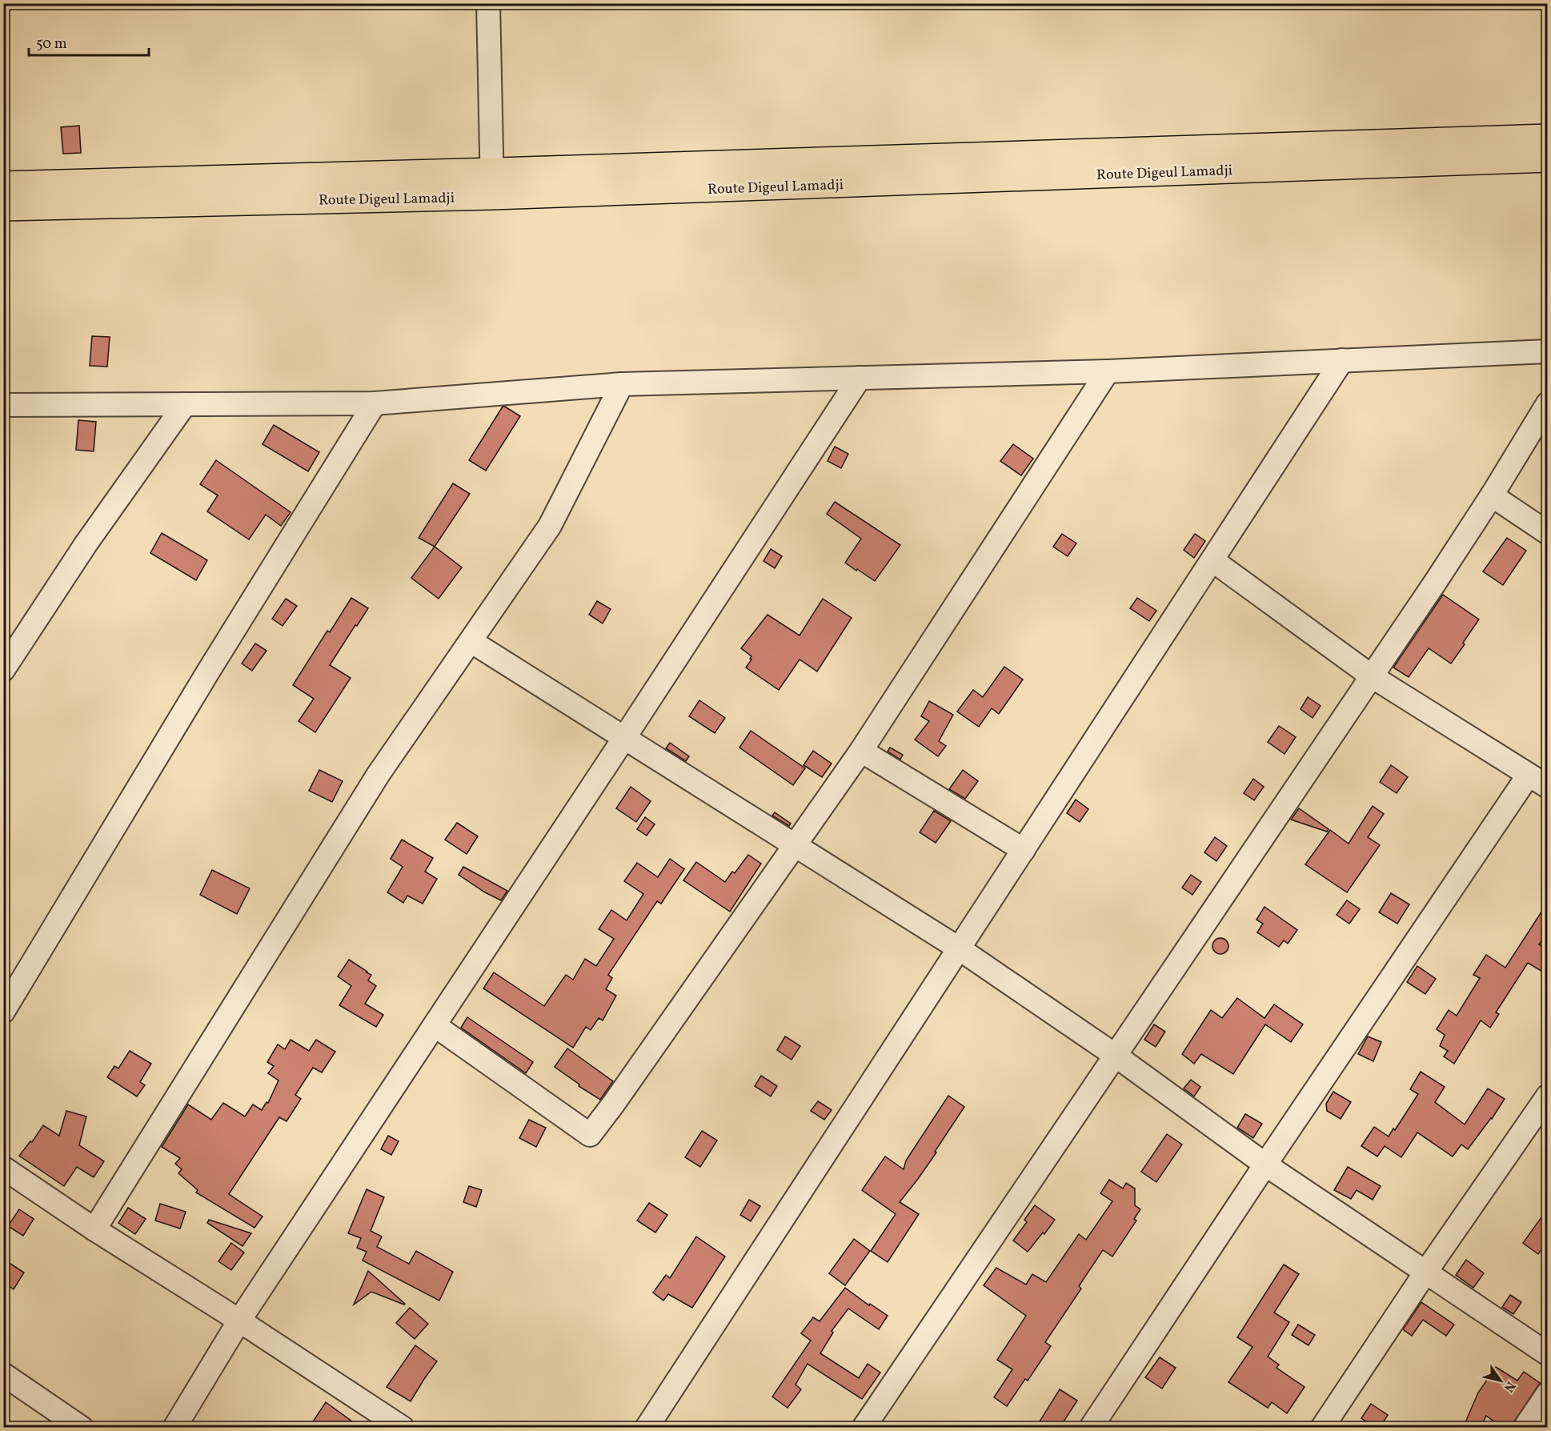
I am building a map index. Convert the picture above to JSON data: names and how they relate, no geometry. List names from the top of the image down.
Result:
{
  "streets": {
    "main road": ["Route Digeul Lamadji"]
  },
  "scale_bar": "50 m",
  "north": "bottom right"
}
